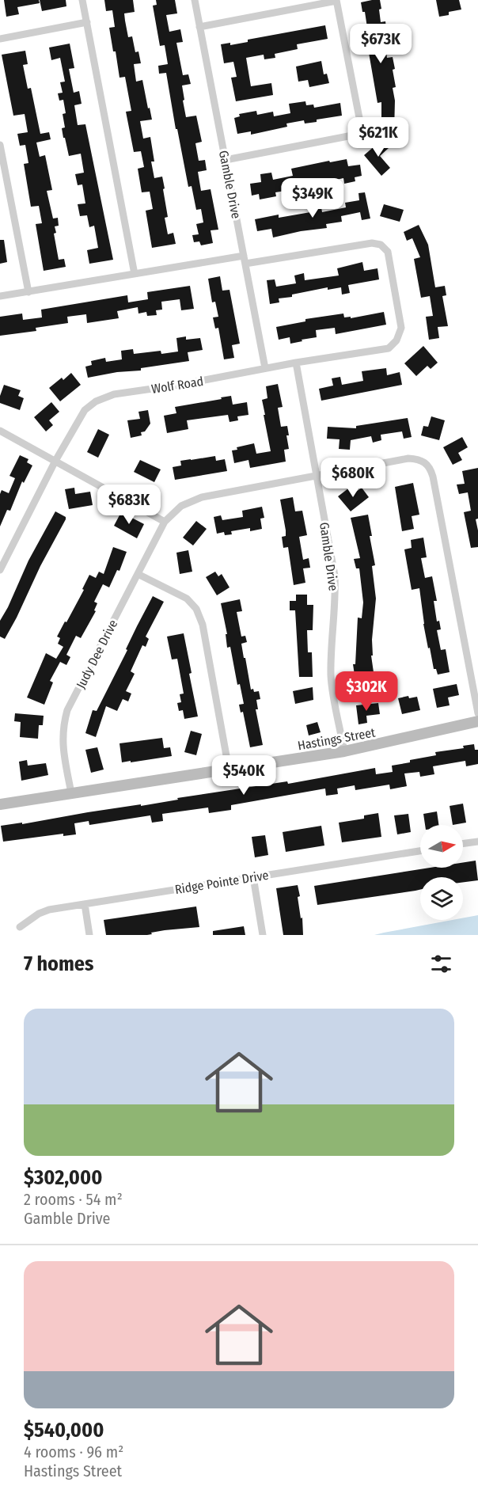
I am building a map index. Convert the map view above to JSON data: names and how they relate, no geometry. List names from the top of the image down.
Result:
{
  "streets": {
    "street": [
      "Gamble Drive",
      "Wolf Road",
      "Judy Dee Drive",
      "Hastings Street",
      "Ridge Pointe Drive"
    ]
  },
  "crossings": [
    ["Gamble Drive", "Wolf Road"],
    ["Gamble Drive", "Judy Dee Drive"],
    ["Gamble Drive", "Hastings Street"],
    ["Judy Dee Drive", "Hastings Street"]
  ],
  "north": "right",
  "page": {
    "price": [
      "$673K",
      "$621K",
      "$349K",
      "$680K",
      "$683K",
      "$302K",
      "$540K"
    ],
    "heading": "7 homes",
    "list": [
      {
        "name": "$302,000",
        "note": "2 rooms · 54 m² · Gamble Drive"
      },
      {
        "name": "$540,000",
        "note": "4 rooms · 96 m² · Hastings Street"
      }
    ]
  }
}
